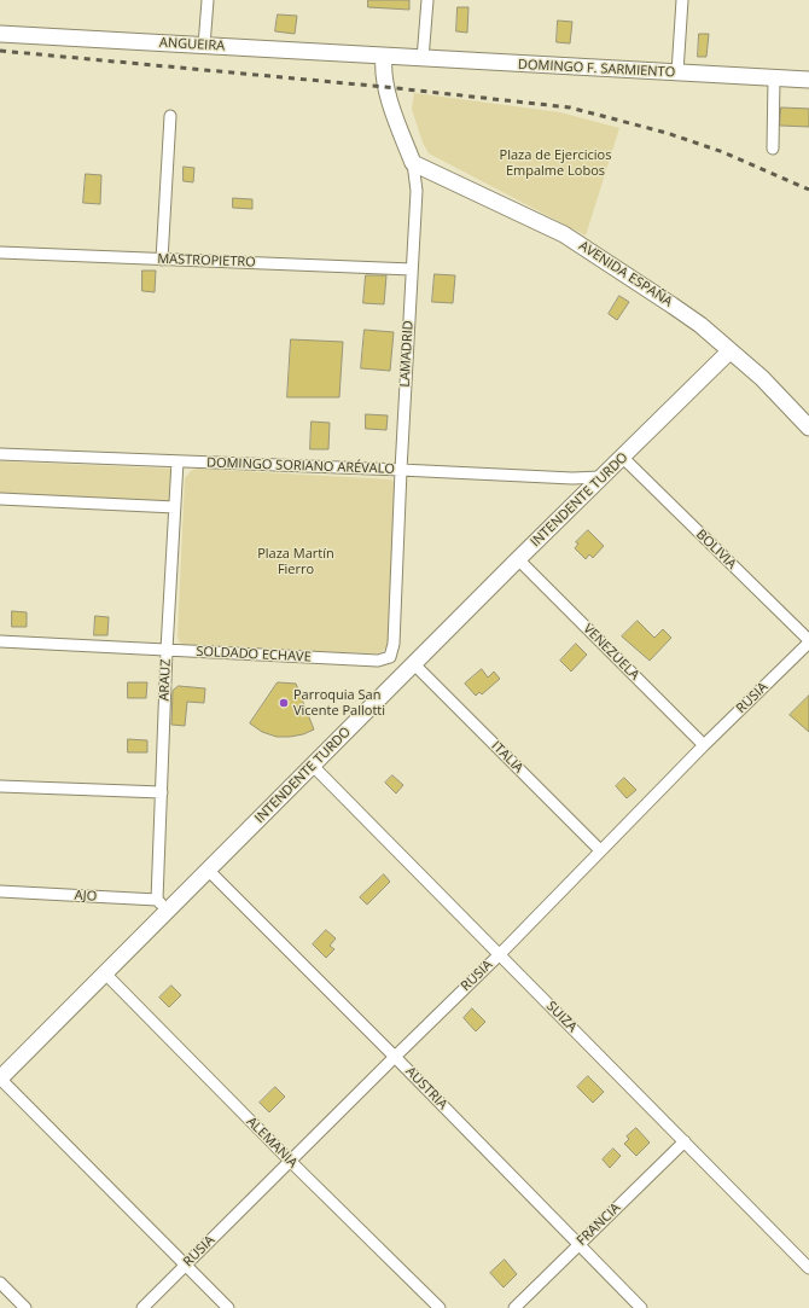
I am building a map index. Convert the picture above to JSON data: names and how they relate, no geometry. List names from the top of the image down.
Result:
{
  "streets": {
    "street": [
      "ANGUEIRA",
      "DOMINGO F. SARMIENTO",
      "MASTROPIETRO",
      "AVENIDA ESPAÑA",
      "LAMADRID",
      "DOMINGO SORIANO ARÉVALO",
      "INTENDENTE TURDO",
      "BOLIVIA",
      "VENEZUELA",
      "SOLDADO ECHAVE",
      "ARAUZ",
      "RUSIA",
      "ITALIA",
      "AJO",
      "SUIZA",
      "AUSTRIA",
      "ALEMANIA",
      "FRANCIA"
    ]
  },
  "crossings": [
    ["ANGUEIRA", "DOMINGO F. SARMIENTO"],
    ["ANGUEIRA", "LAMADRID"],
    ["DOMINGO F. SARMIENTO", "LAMADRID"],
    ["MASTROPIETRO", "LAMADRID"],
    ["AVENIDA ESPAÑA", "LAMADRID"],
    ["AVENIDA ESPAÑA", "INTENDENTE TURDO"],
    ["LAMADRID", "DOMINGO SORIANO ARÉVALO"],
    ["LAMADRID", "SOLDADO ECHAVE"],
    ["LAMADRID", "ITALIA"],
    ["DOMINGO SORIANO ARÉVALO", "INTENDENTE TURDO"],
    ["DOMINGO SORIANO ARÉVALO", "ARAUZ"],
    ["INTENDENTE TURDO", "BOLIVIA"],
    ["INTENDENTE TURDO", "VENEZUELA"],
    ["INTENDENTE TURDO", "ARAUZ"],
    ["INTENDENTE TURDO", "ITALIA"],
    ["INTENDENTE TURDO", "AJO"],
    ["INTENDENTE TURDO", "SUIZA"],
    ["INTENDENTE TURDO", "AUSTRIA"],
    ["INTENDENTE TURDO", "ALEMANIA"],
    ["BOLIVIA", "RUSIA"],
    ["VENEZUELA", "RUSIA"],
    ["SOLDADO ECHAVE", "ARAUZ"],
    ["SOLDADO ECHAVE", "ITALIA"],
    ["ARAUZ", "AJO"],
    ["RUSIA", "ITALIA"],
    ["RUSIA", "SUIZA"],
    ["RUSIA", "AUSTRIA"],
    ["RUSIA", "ALEMANIA"],
    ["SUIZA", "FRANCIA"],
    ["AUSTRIA", "FRANCIA"]
  ],
  "parks": ["Plaza de Ejercicios Empalme Lobos", "Plaza Martín Fierro"],
  "places": ["Parroquia San Vicente Pallotti"]
}
